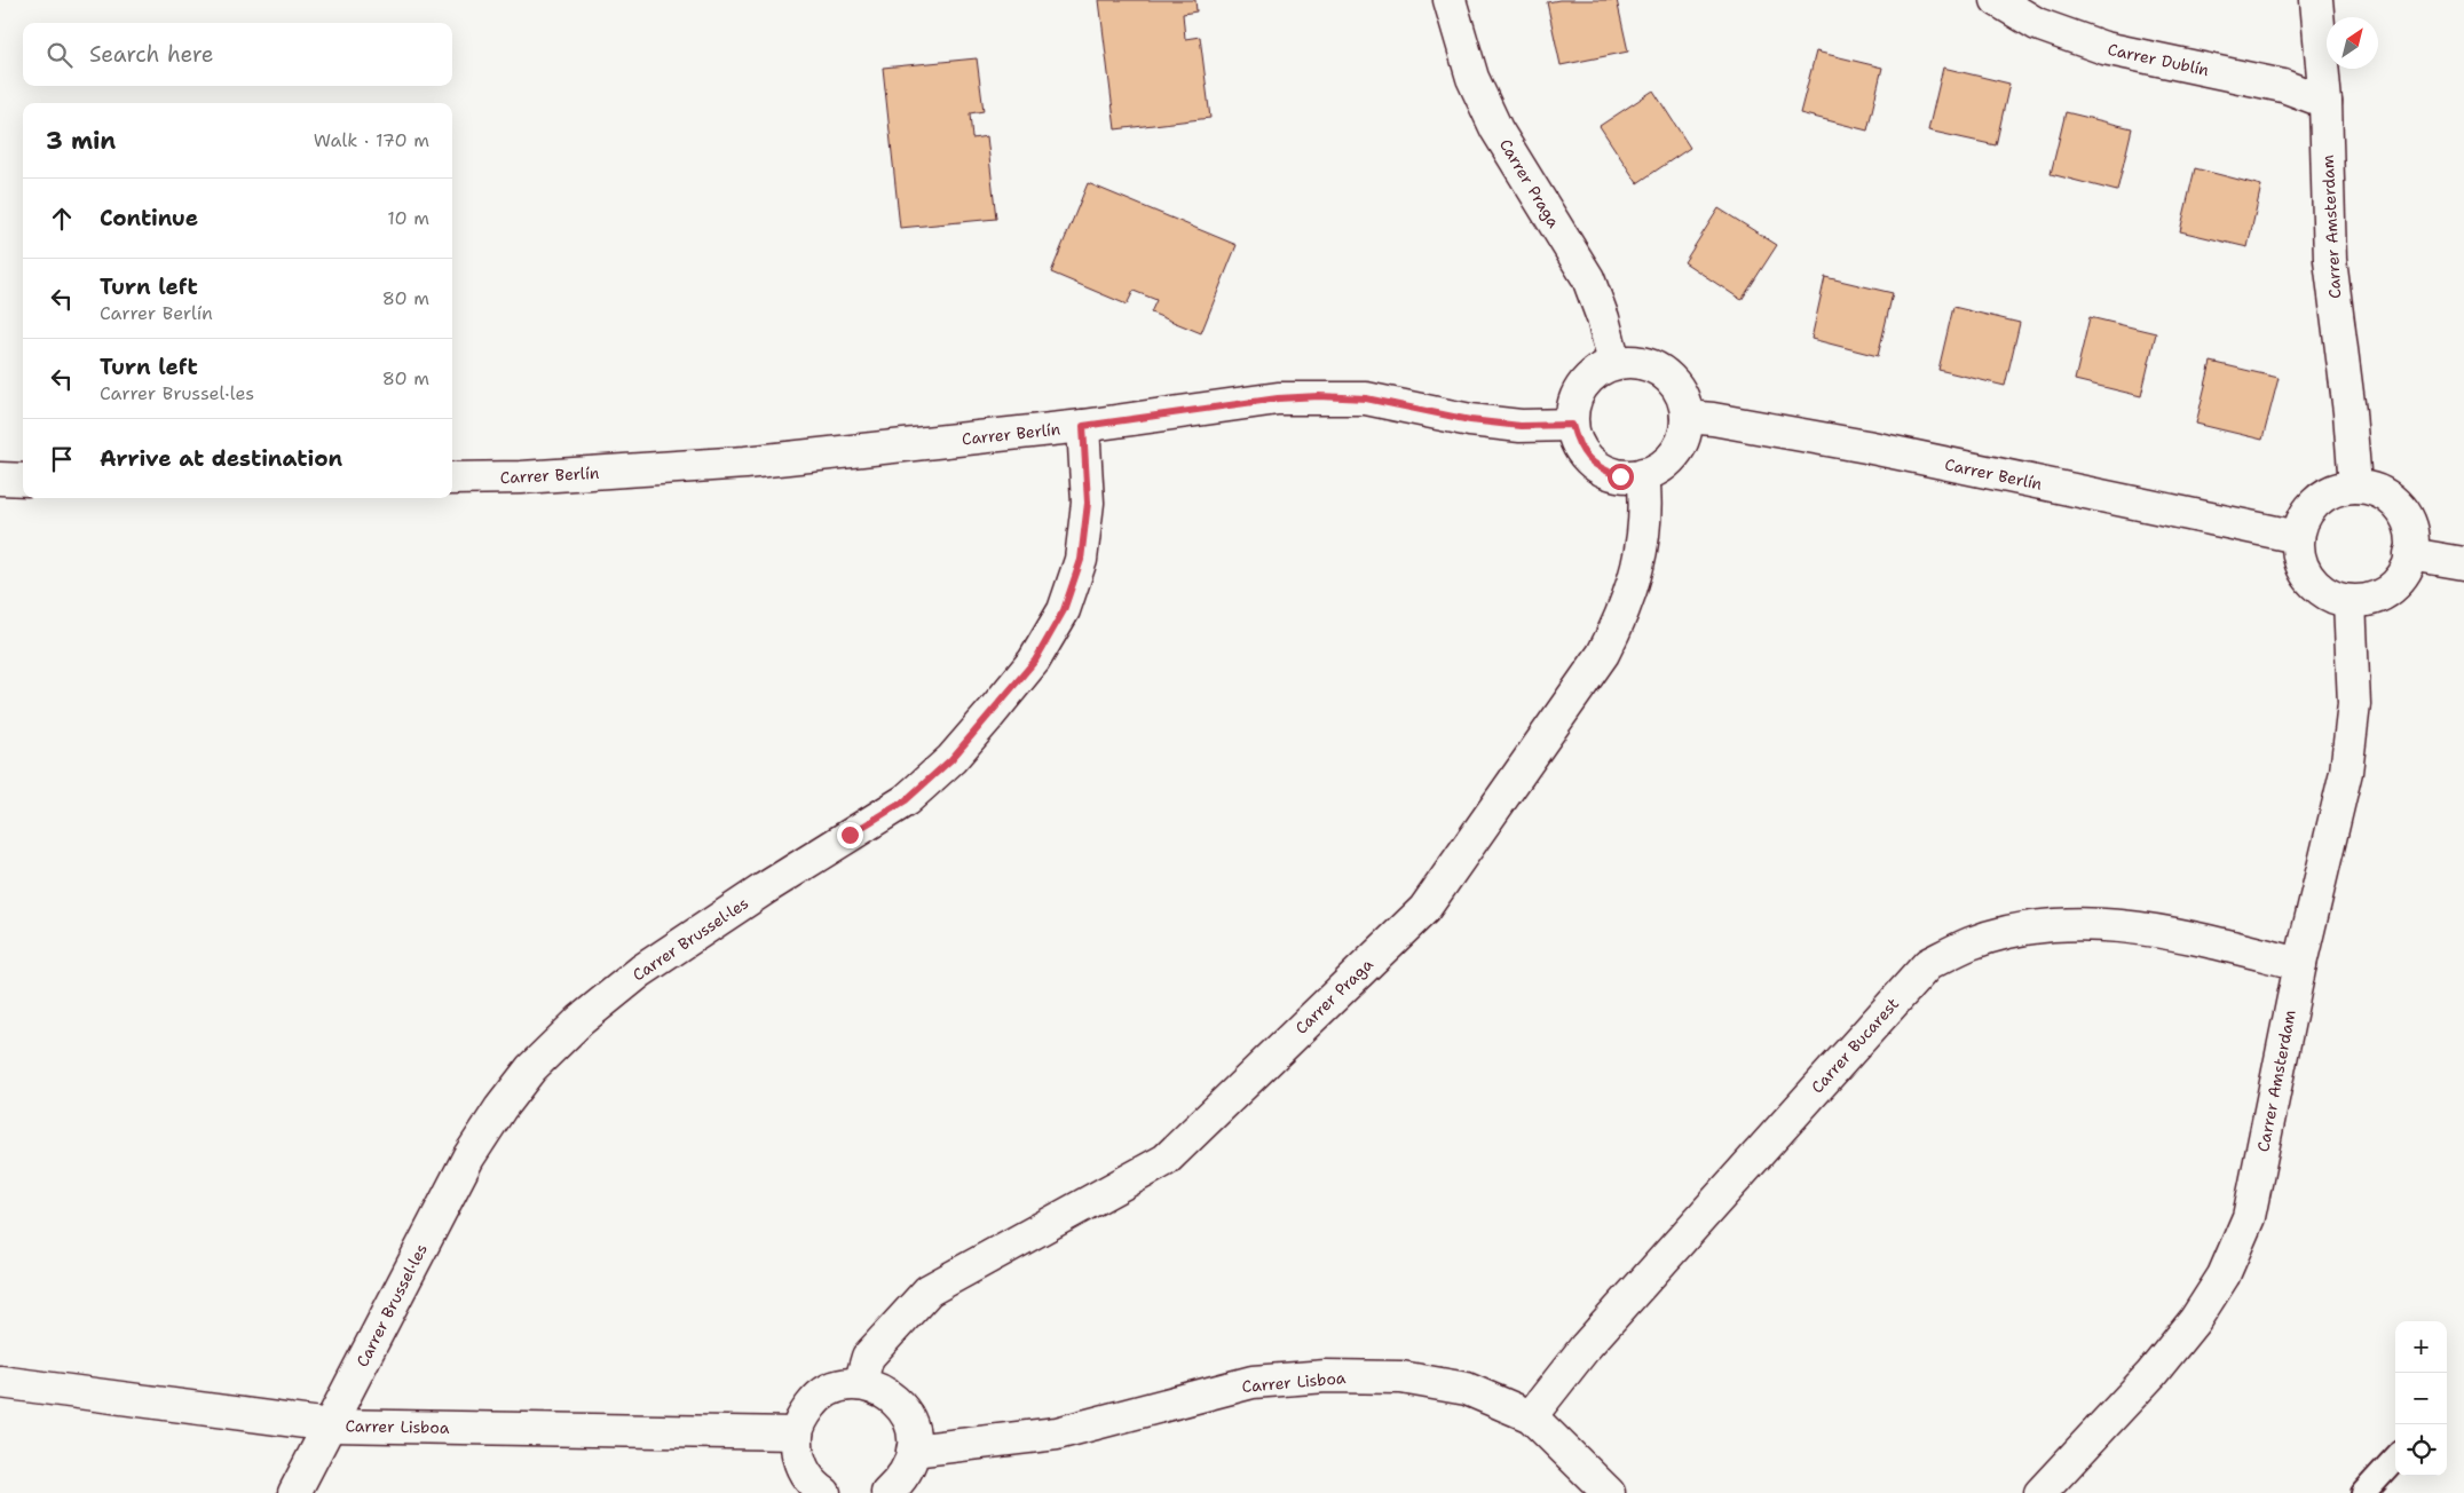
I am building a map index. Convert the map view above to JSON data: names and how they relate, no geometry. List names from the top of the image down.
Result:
{
  "streets": {
    "street": [
      "Carrer Dublín",
      "Carrer Praga",
      "Carrer Amsterdam",
      "Carrer Berlín",
      "Carrer Brussel·les",
      "Carrer Bucarest",
      "Carrer Lisboa"
    ]
  },
  "crossings": [
    ["Carrer Dublín", "Carrer Amsterdam"],
    ["Carrer Praga", "Carrer Berlín"],
    ["Carrer Amsterdam", "Carrer Berlín"],
    ["Carrer Amsterdam", "Carrer Bucarest"],
    ["Carrer Berlín", "Carrer Brussel·les"],
    ["Carrer Brussel·les", "Carrer Lisboa"],
    ["Carrer Bucarest", "Carrer Lisboa"]
  ],
  "north": "top right",
  "page": {
    "search": "Search here",
    "heading": ["3 min", "Walk · 170 m"],
    "list": [
      ["Continue", "10 m"],
      ["Turn left", "Carrer Berlín", "80 m"],
      ["Turn left", "Carrer Brussel·les", "80 m"],
      "Arrive at destination"
    ],
    "map_buttons": ["+", "−"]
  }
}
